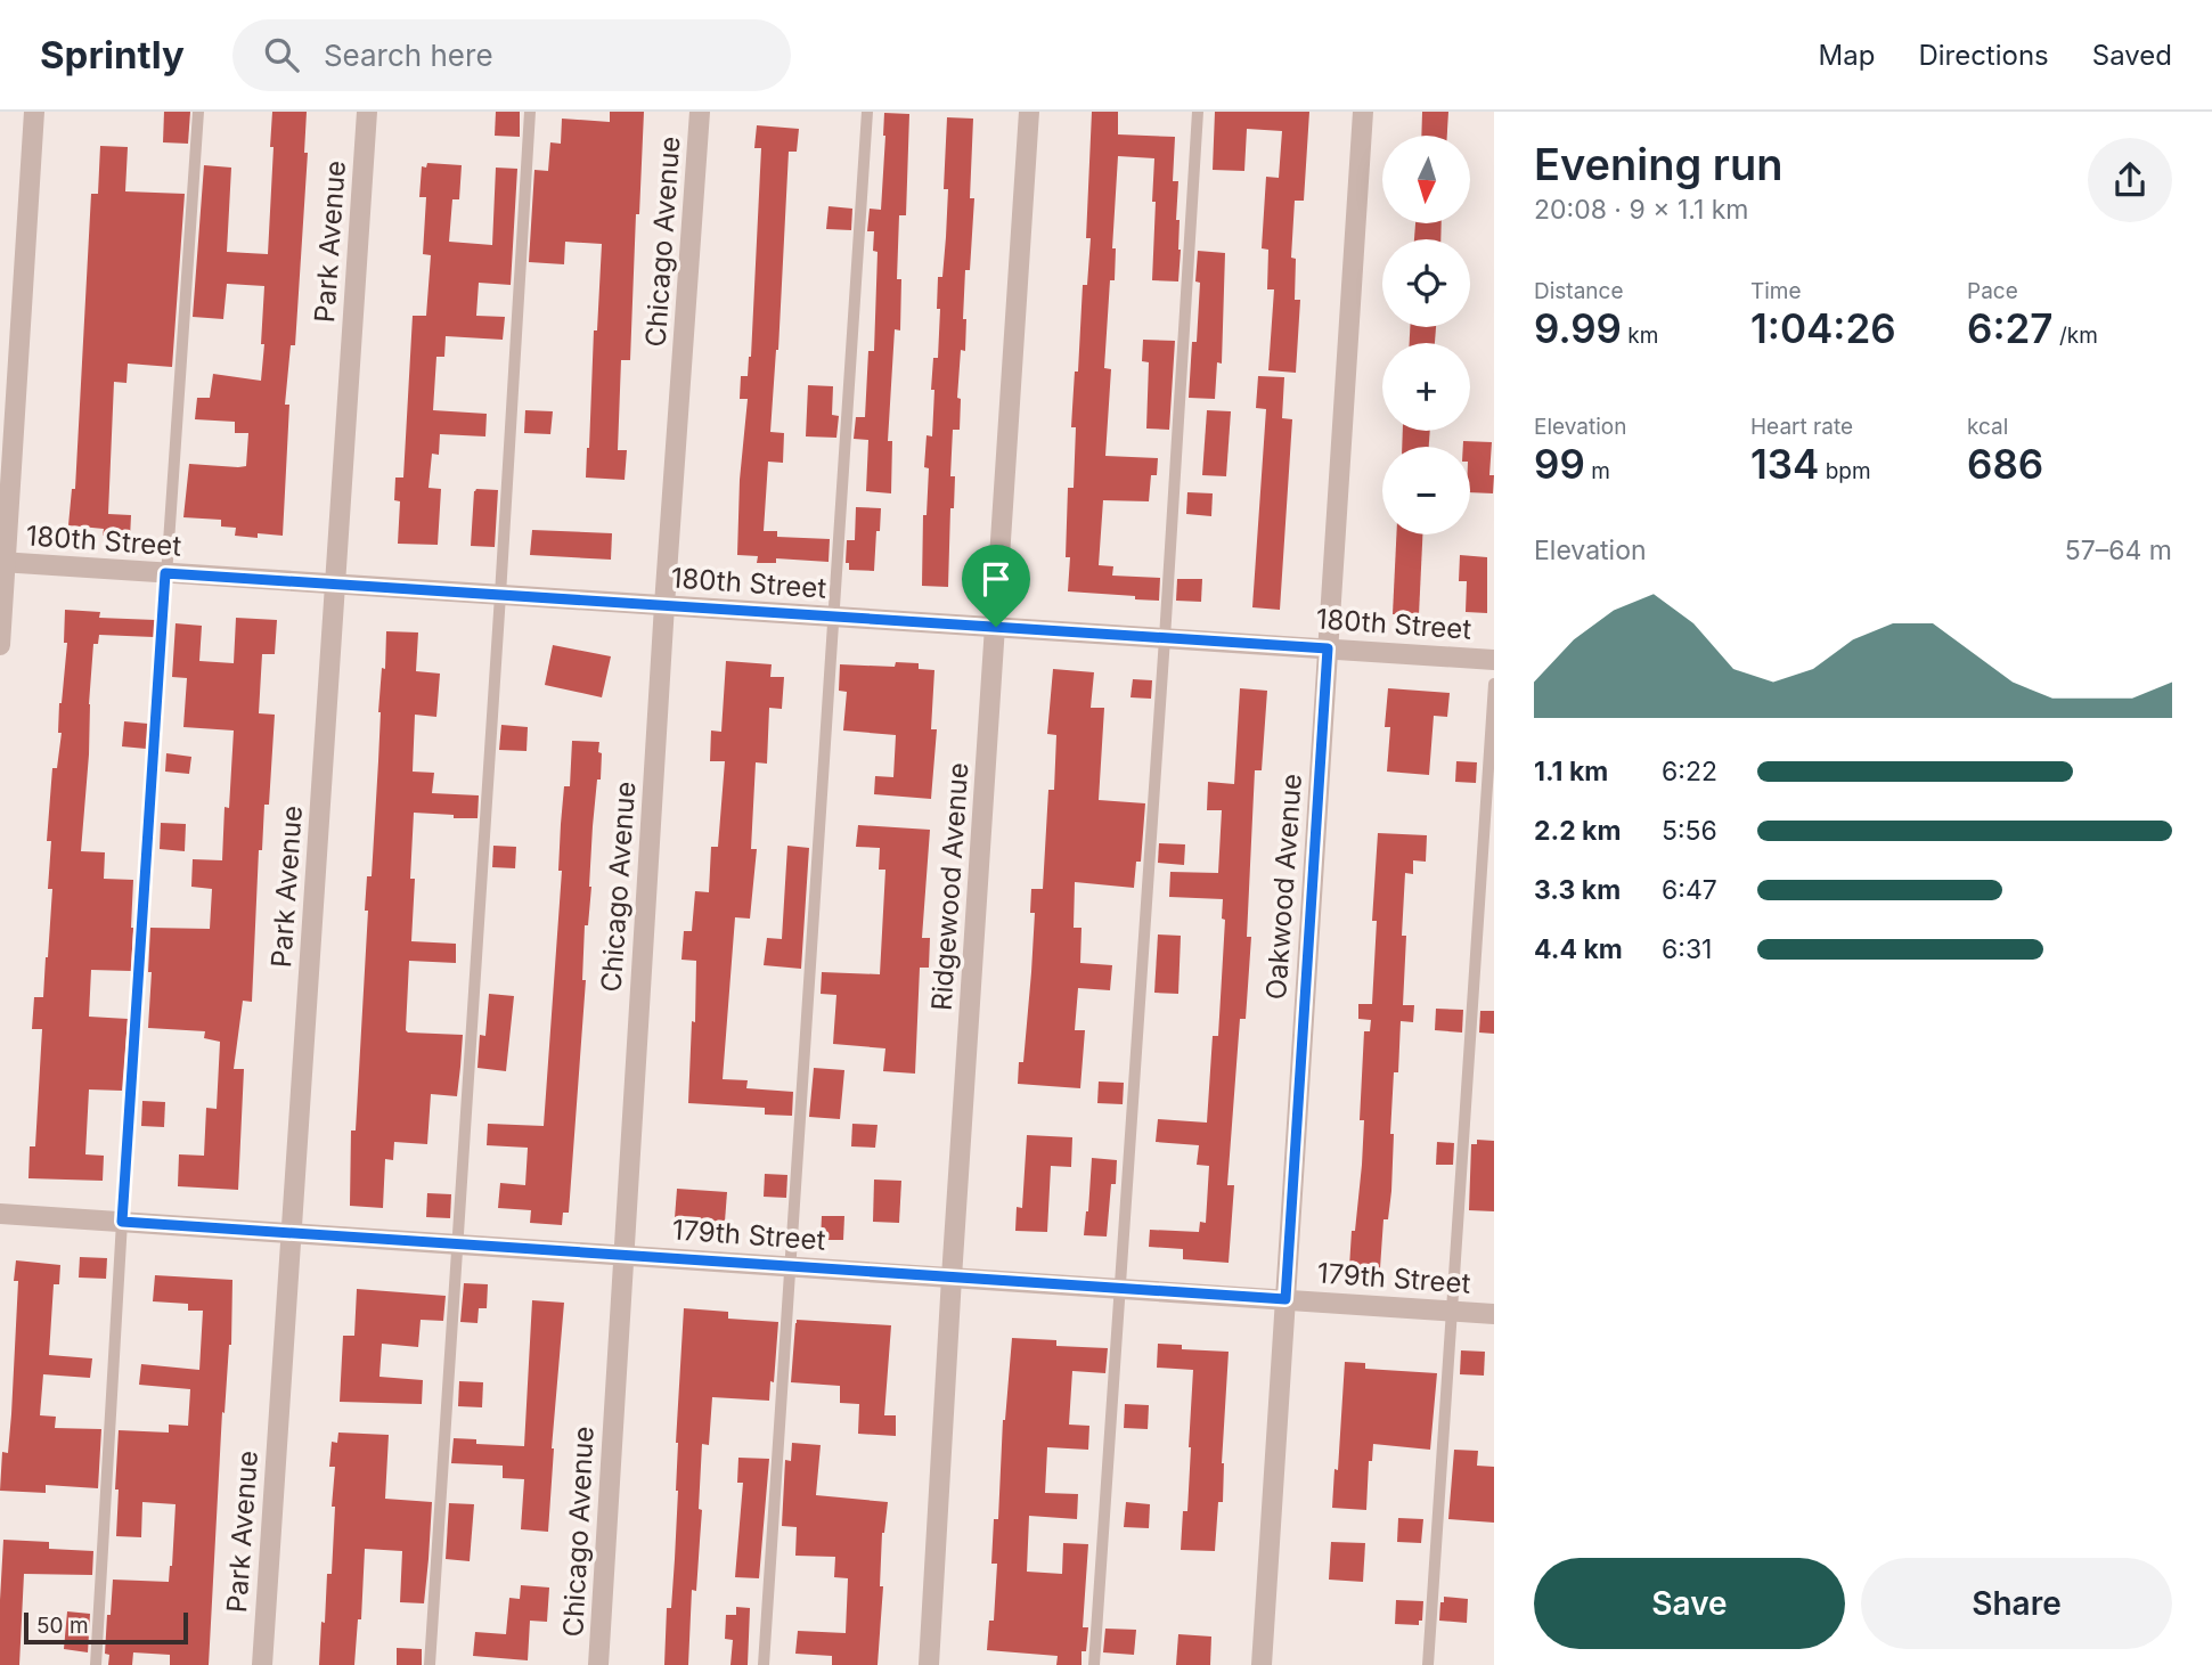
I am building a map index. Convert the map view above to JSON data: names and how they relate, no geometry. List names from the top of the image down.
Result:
{
  "streets": {
    "street": [
      "Park Avenue",
      "Chicago Avenue",
      "180th Street",
      "Ridgewood Avenue",
      "Oakwood Avenue",
      "179th Street"
    ]
  },
  "crossings": [
    ["Park Avenue", "180th Street"],
    ["Park Avenue", "179th Street"],
    ["Chicago Avenue", "180th Street"],
    ["Chicago Avenue", "179th Street"],
    ["180th Street", "Ridgewood Avenue"],
    ["180th Street", "Oakwood Avenue"],
    ["Ridgewood Avenue", "179th Street"],
    ["Oakwood Avenue", "179th Street"]
  ],
  "scale_bar": "50 m",
  "north": "bottom",
  "page": {
    "header": "Sprintly",
    "search": "Search here",
    "nav": ["Map", "Directions", "Saved"],
    "heading": ["Evening run", "20:08 · 9 × 1.1 km"],
    "map_buttons": ["+", "−"],
    "stats": [
      ["Distance", "9.99 km"],
      ["Time", "1:04:26"],
      ["Pace", "6:27 /km"],
      ["Elevation", "99 m"],
      ["Heart rate", "134 bpm"],
      ["kcal", "686"]
    ],
    "chart": ["Elevation", "57–64 m"],
    "list": [
      {
        "name": "1.1 km",
        "note": "6:22"
      },
      {
        "name": "2.2 km",
        "note": "5:56"
      },
      {
        "name": "3.3 km",
        "note": "6:47"
      },
      {
        "name": "4.4 km",
        "note": "6:31"
      }
    ],
    "buttons": ["Save", "Share"],
    "scale": "50 m"
  }
}
